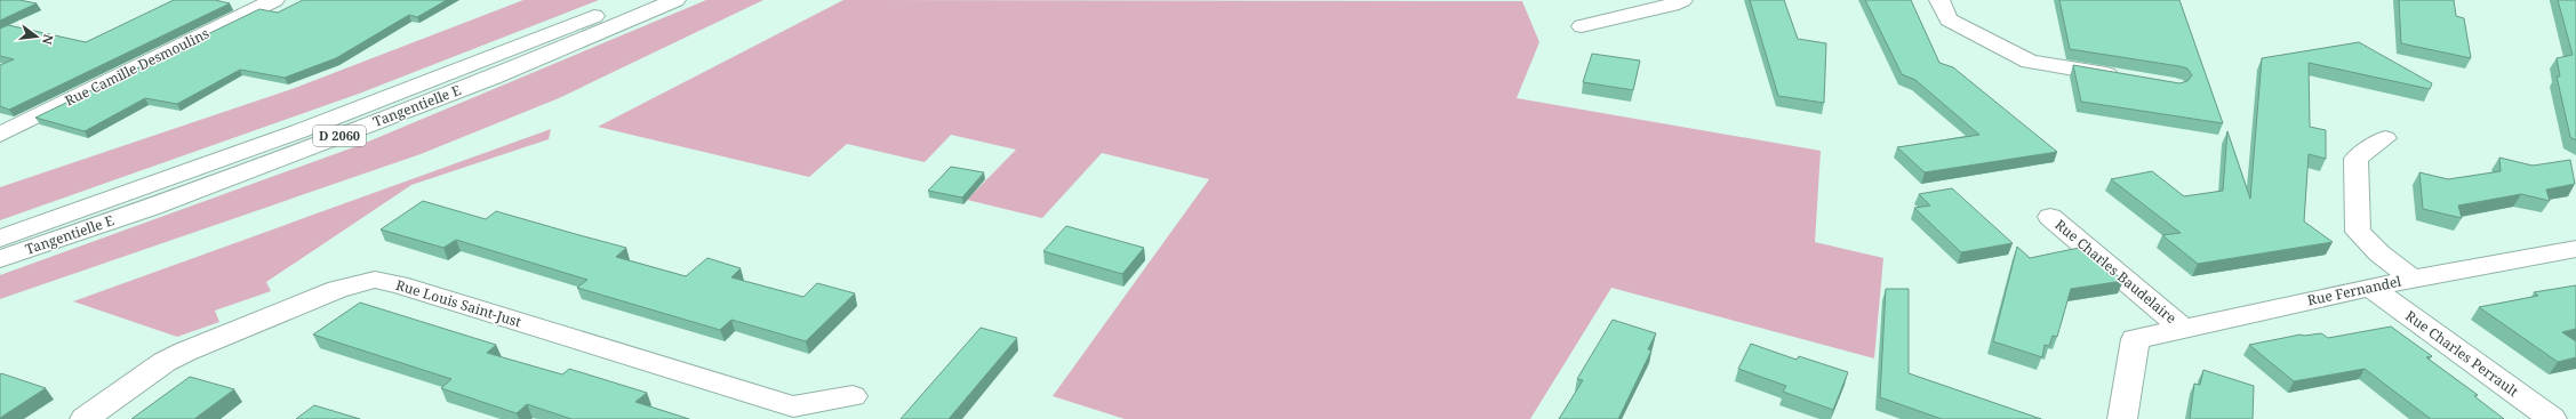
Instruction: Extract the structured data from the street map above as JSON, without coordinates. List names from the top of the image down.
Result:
{
  "streets": {
    "street": [
      "Rue Camille Desmoulins",
      "Tangentielle E",
      "D 2060",
      "Rue Charles Baudelaire",
      "Rue Fernandel",
      "Rue Louis Saint-Just",
      "Rue Charles Perrault"
    ]
  },
  "crossings": [
    ["Rue Charles Baudelaire", "Rue Fernandel"],
    ["Rue Fernandel", "Rue Charles Perrault"]
  ],
  "north": "right"
}
